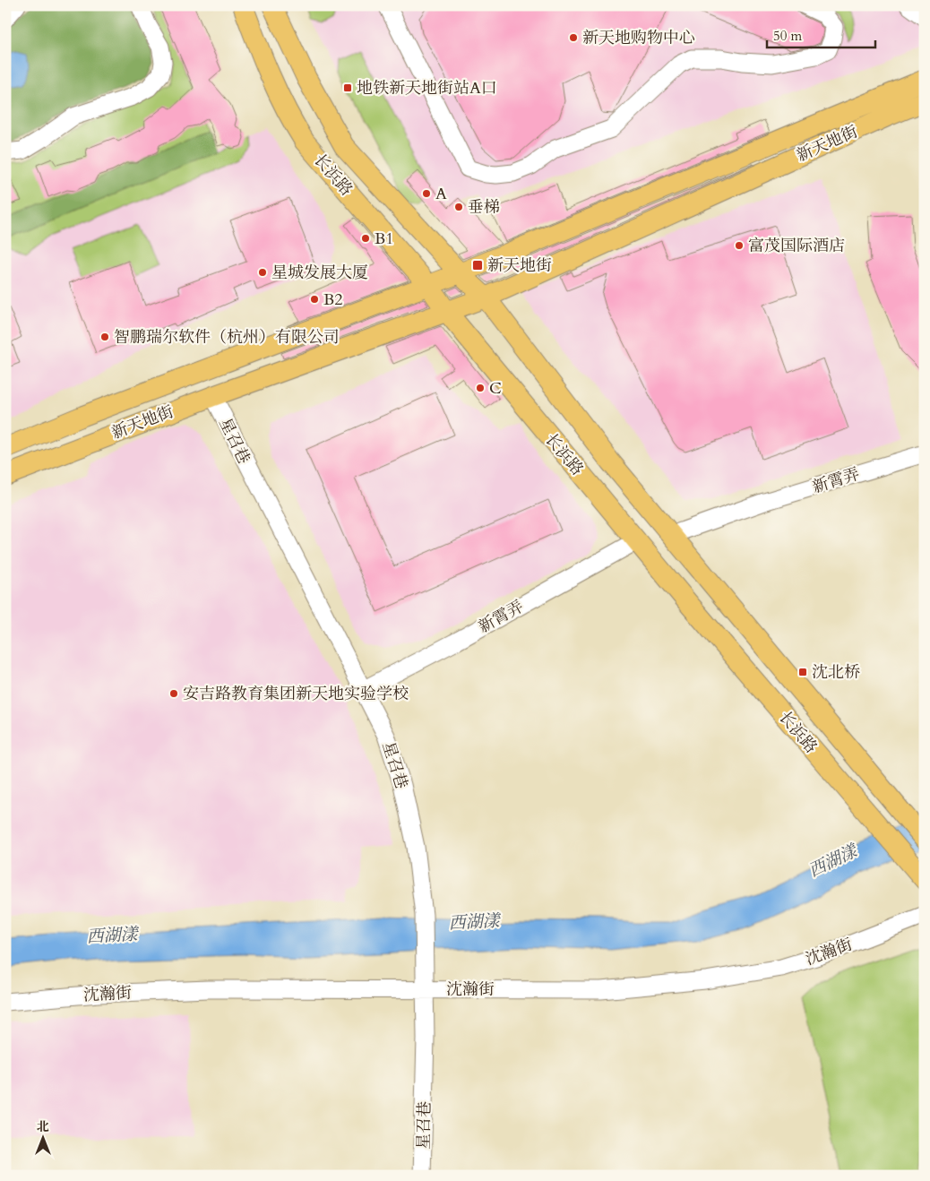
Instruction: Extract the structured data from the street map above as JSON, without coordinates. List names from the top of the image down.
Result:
{
  "streets": {
    "main road": ["新天地街", "长浜路"],
    "street": ["星召巷", "新霄弄", "沈瀚街"]
  },
  "crossings": [
    ["新天地街", "长浜路"],
    ["新天地街", "星召巷"],
    ["长浜路", "新霄弄"],
    ["星召巷", "新霄弄"],
    ["星召巷", "沈瀚街"]
  ],
  "water": ["西湖漾"],
  "places": {
    "other": [
      "新天地购物中心",
      "A",
      "垂梯",
      "B1",
      "富茂国际酒店",
      "星城发展大厦",
      "B2",
      "智鹏瑞尔软件（杭州）有限公司",
      "C",
      "安吉路教育集团新天地实验学校"
    ],
    "transit": ["地铁新天地街站A口", "新天地街", "沈北桥"]
  },
  "scale_bar": "50 m",
  "north": "top"
}
